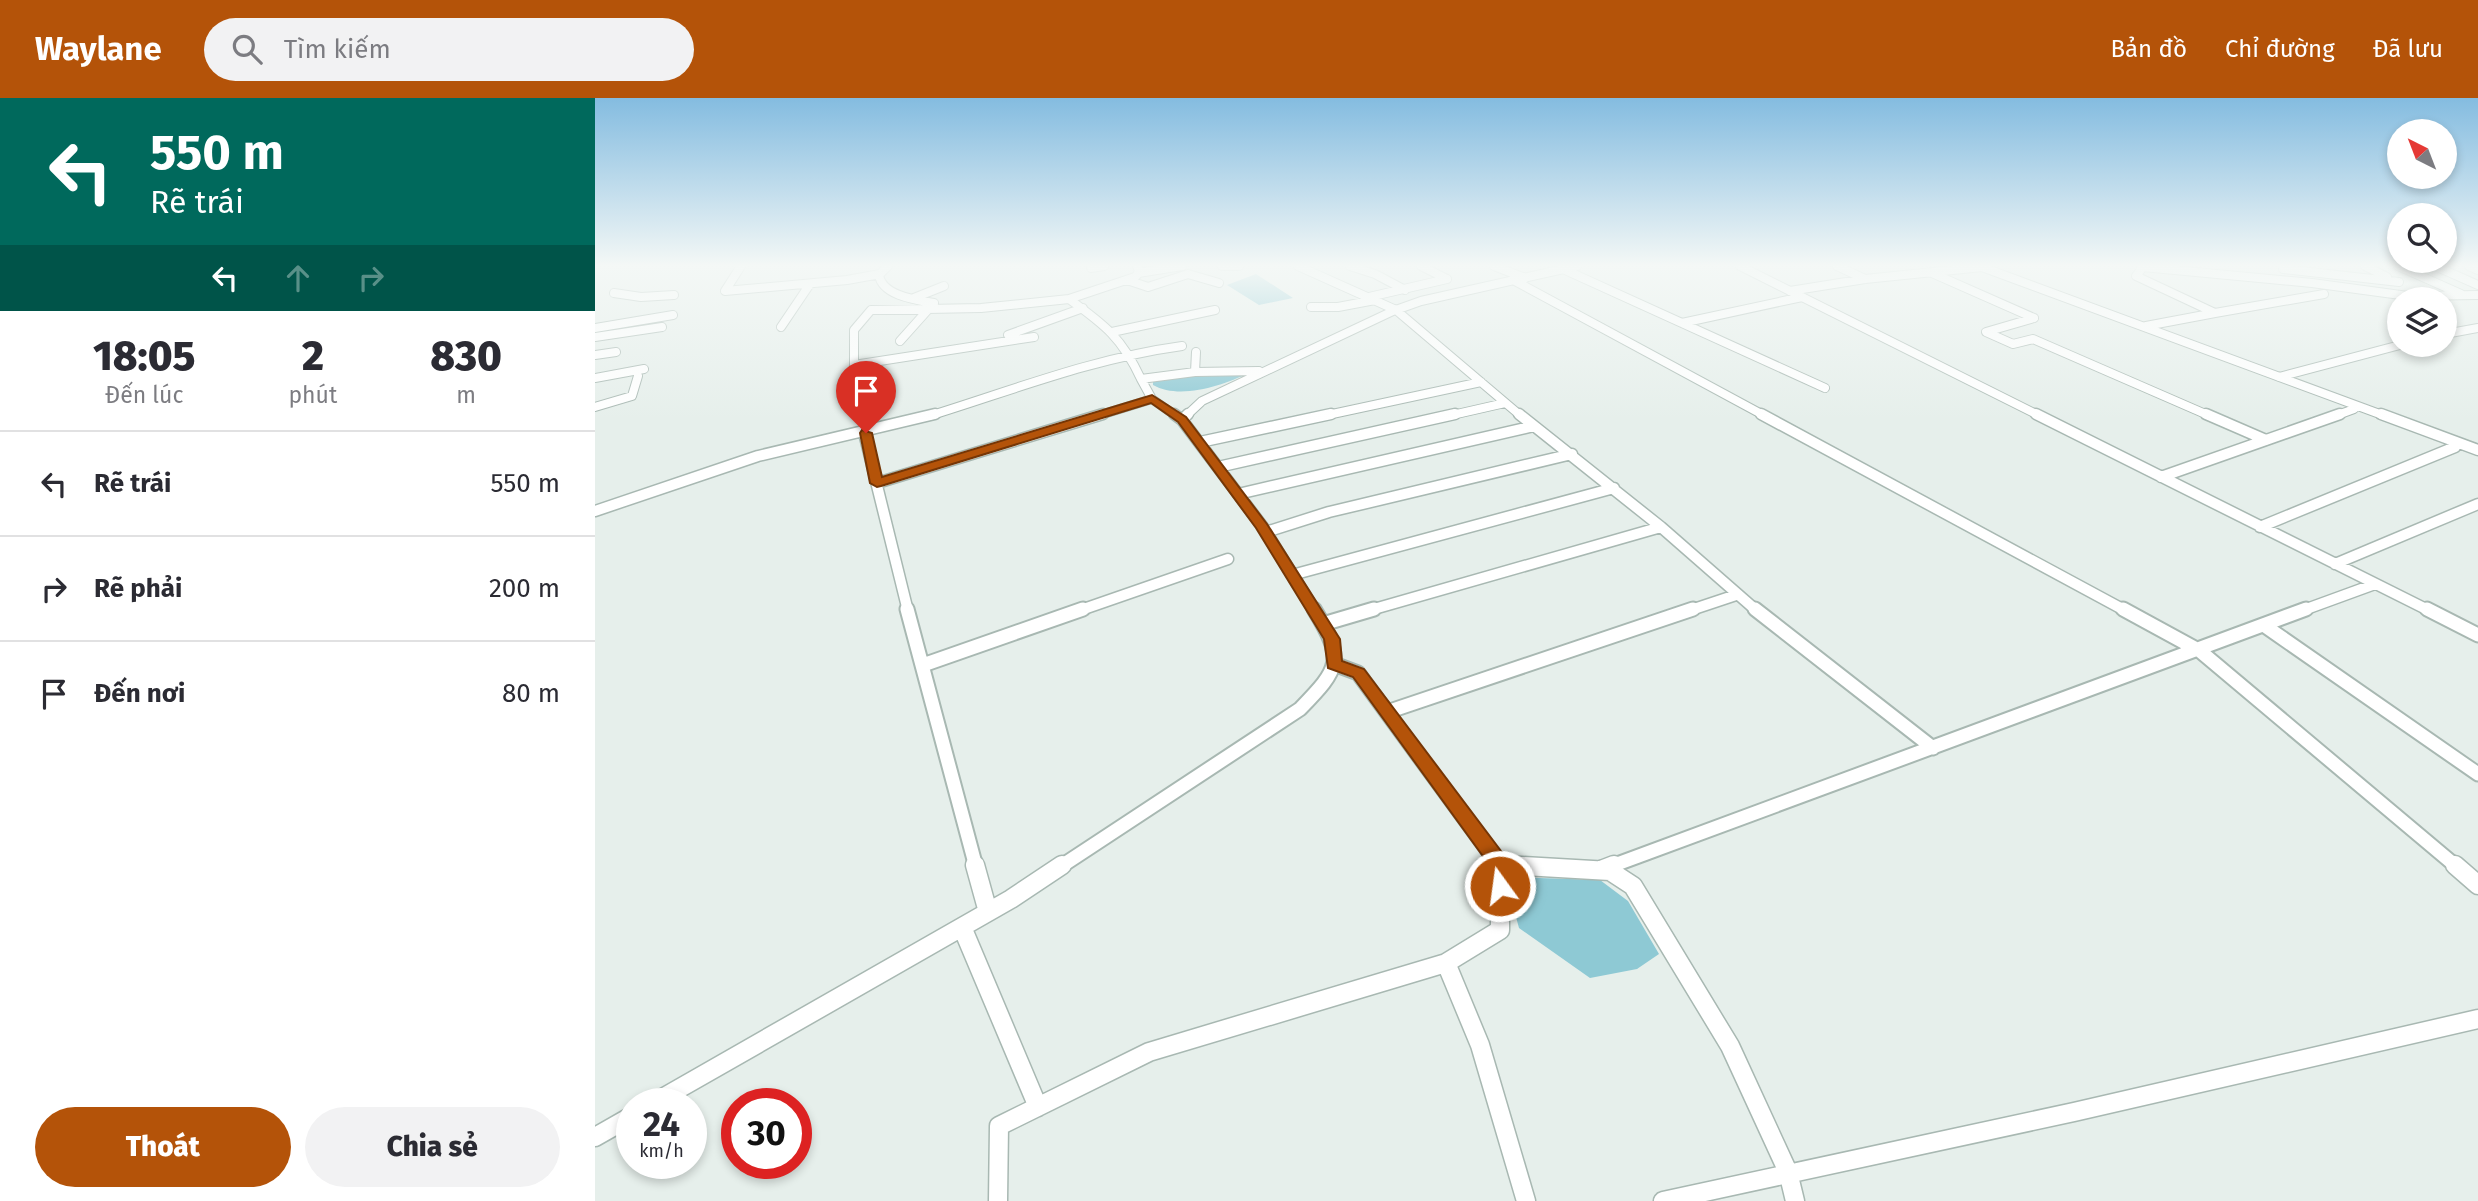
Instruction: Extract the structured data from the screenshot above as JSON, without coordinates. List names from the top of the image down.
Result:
{
  "north": "top left",
  "page": {
    "header": "Waylane",
    "search": "Tìm kiếm",
    "nav": ["Bản đồ", "Chỉ đường", "Đã lưu"],
    "turn": ["550 m", "Rẽ trái"],
    "eta": [
      "18:05",
      "Đến lúc",
      "2",
      "phút",
      "830",
      "m"
    ],
    "list": [
      {
        "name": "Rẽ trái",
        "value": "550 m"
      },
      {
        "name": "Rẽ phải",
        "value": "200 m"
      },
      {
        "name": "Đến nơi",
        "value": "80 m"
      }
    ],
    "speed": "24 km/h",
    "limit": "30",
    "buttons": ["Thoát", "Chia sẻ"]
  }
}
